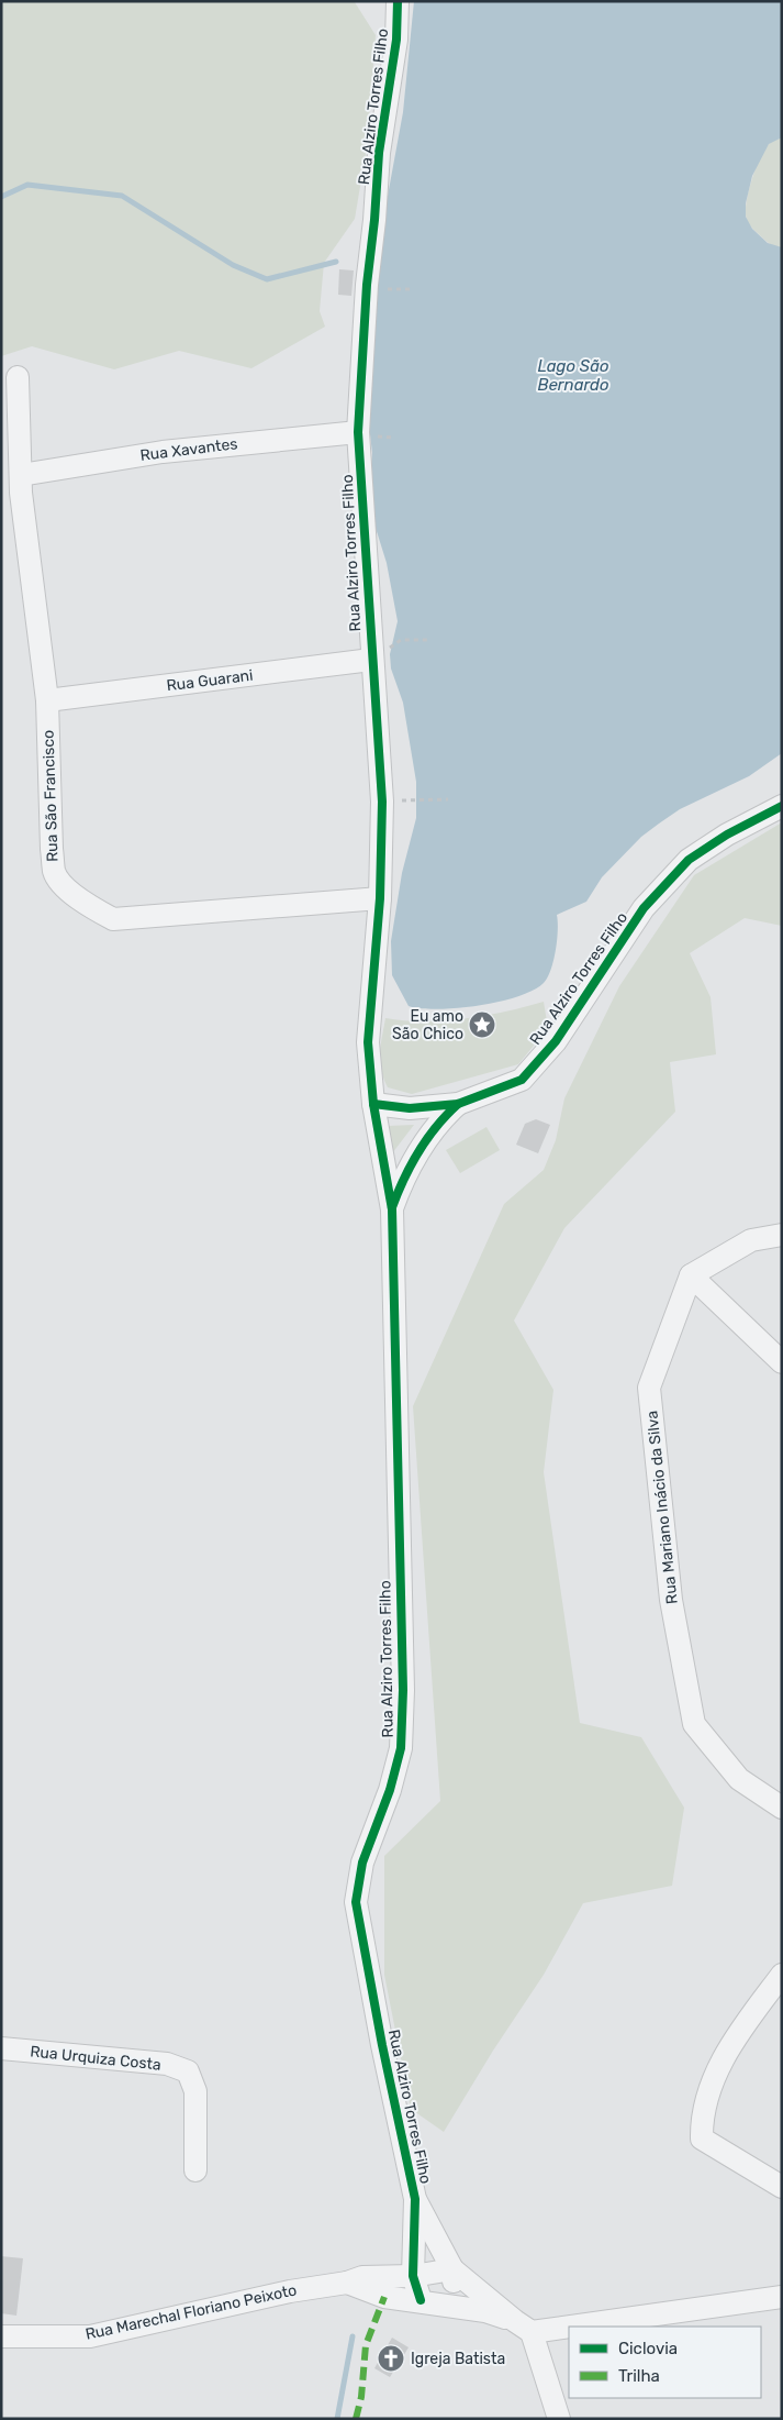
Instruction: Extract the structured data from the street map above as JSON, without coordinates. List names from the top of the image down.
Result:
{
  "streets": {
    "street": [
      "Rua Alziro Torres Filho",
      "Rua Xavantes",
      "Rua Guarani",
      "Rua São Francisco",
      "Rua Mariano Inácio da Silva",
      "Rua Urquiza Costa",
      "Rua Marechal Floriano Peixoto"
    ]
  },
  "crossings": [
    ["Rua Alziro Torres Filho", "Rua Xavantes"],
    ["Rua Alziro Torres Filho", "Rua Guarani"],
    ["Rua Alziro Torres Filho", "Rua São Francisco"],
    ["Rua Alziro Torres Filho", "Rua Marechal Floriano Peixoto"],
    ["Rua Xavantes", "Rua São Francisco"],
    ["Rua Guarani", "Rua São Francisco"]
  ],
  "water": ["Lago São Bernardo"],
  "places": {
    "place": ["Eu amo São Chico"],
    "church": ["Igreja Batista"]
  },
  "legend": ["Ciclovia", "Trilha"]
}
